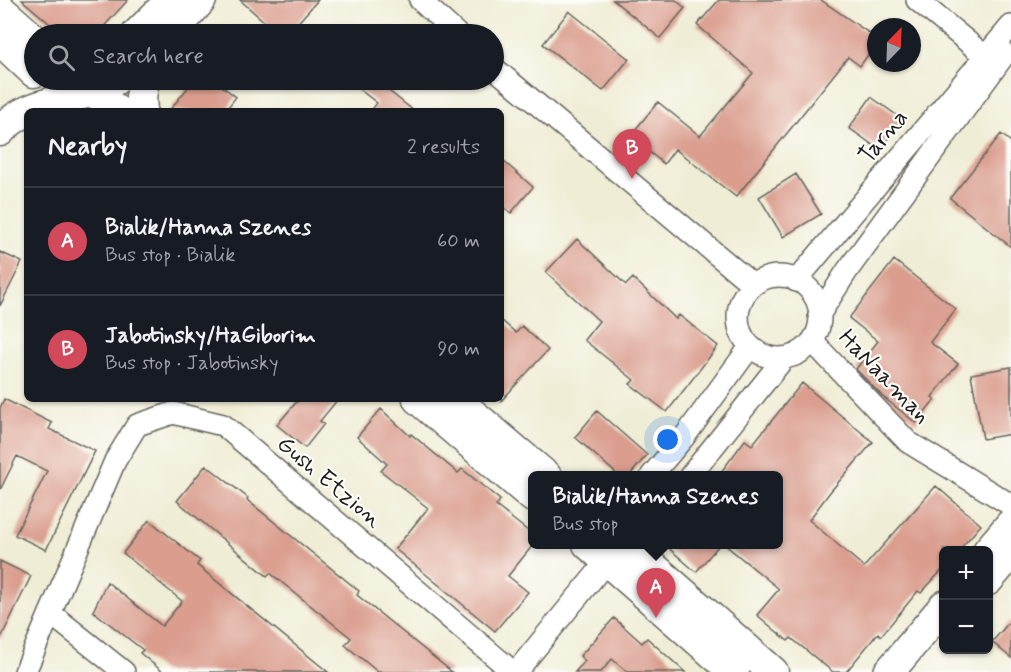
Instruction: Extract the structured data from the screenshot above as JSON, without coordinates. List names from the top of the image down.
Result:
{
  "streets": {
    "street": ["Tarna", "HaNaaman", "Gush Etzion"]
  },
  "crossings": [
    ["Tarna", "HaNaaman"]
  ],
  "north": "top right",
  "page": {
    "search": "Search here",
    "heading": ["Nearby", "2 results"],
    "pins": ["B", "A"],
    "list": [
      {
        "mark": "A",
        "name": "Bialik/Hanna Szenes",
        "note": "Bus stop · Bialik",
        "value": "60 m"
      },
      {
        "mark": "B",
        "name": "Jabotinsky/HaGiborim",
        "note": "Bus stop · Jabotinsky",
        "value": "90 m"
      }
    ],
    "popup": ["Bialik/Hanna Szenes", "Bus stop"],
    "map_buttons": ["+", "−"]
  }
}
